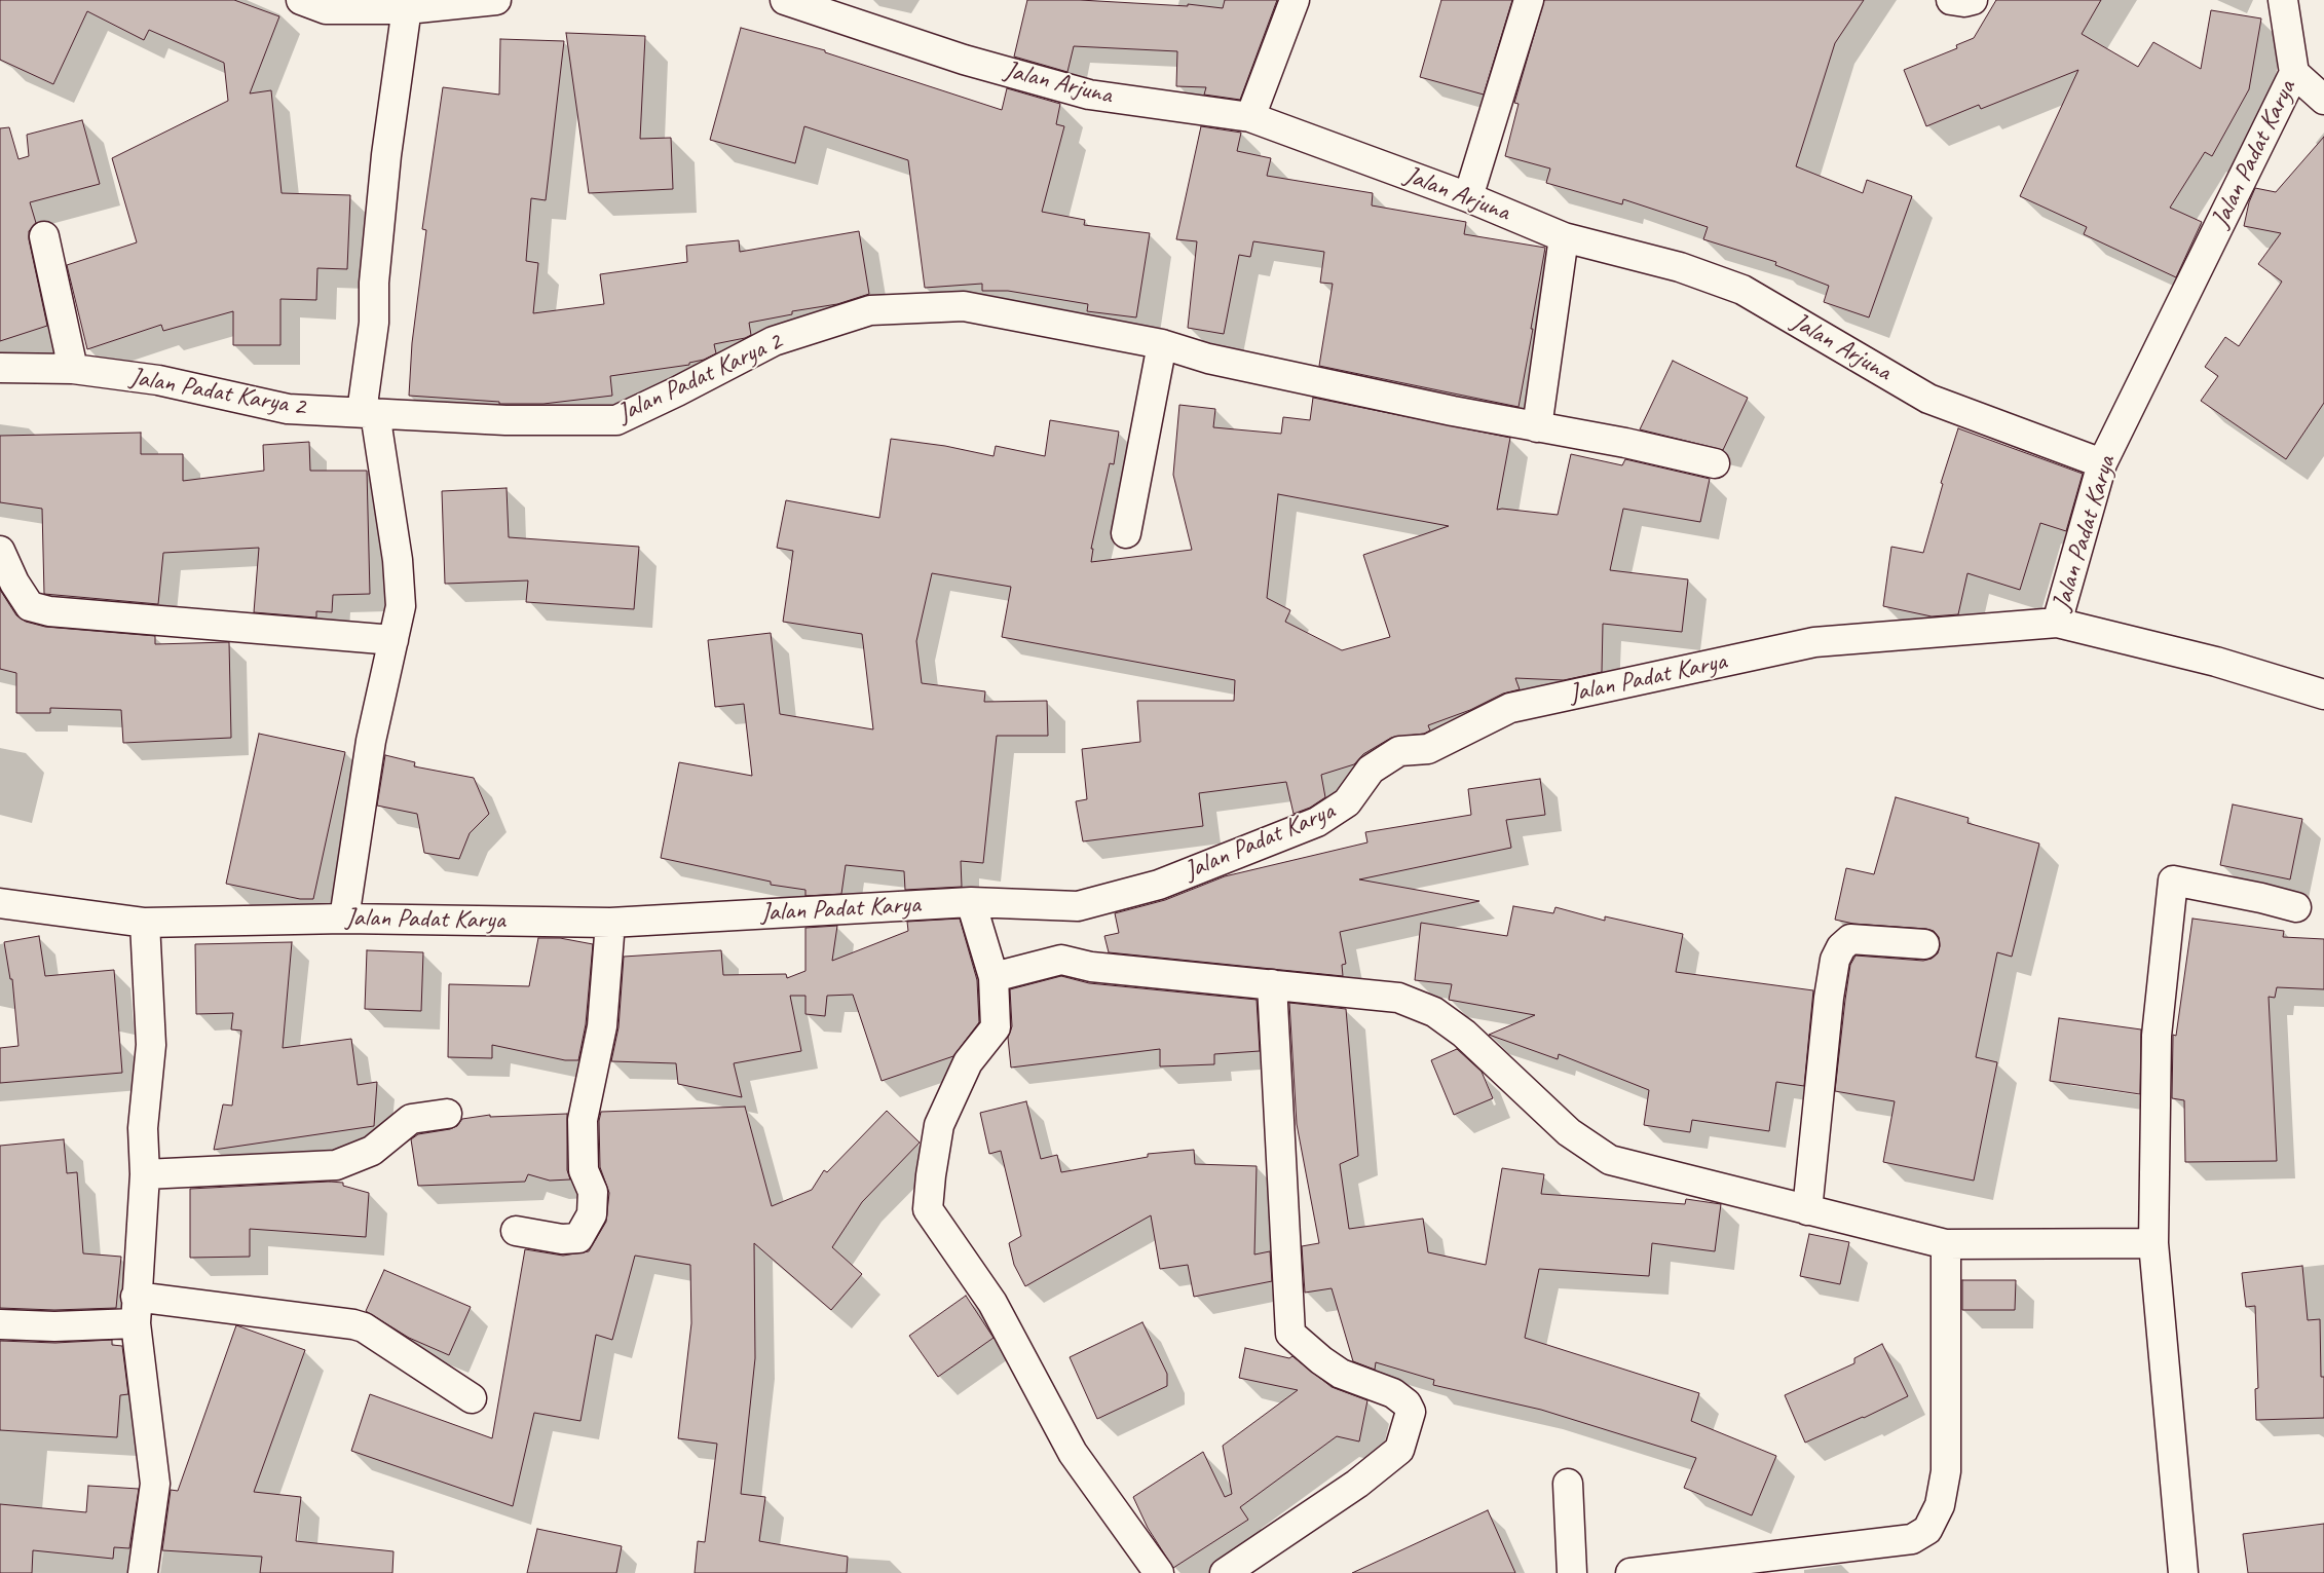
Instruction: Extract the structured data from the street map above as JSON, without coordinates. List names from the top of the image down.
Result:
{
  "streets": {
    "street": ["Jalan Arjuna", "Jalan Padat Karya", "Jalan Padat Karya 2"]
  },
  "crossings": [
    ["Jalan Arjuna", "Jalan Padat Karya"]
  ]
}
